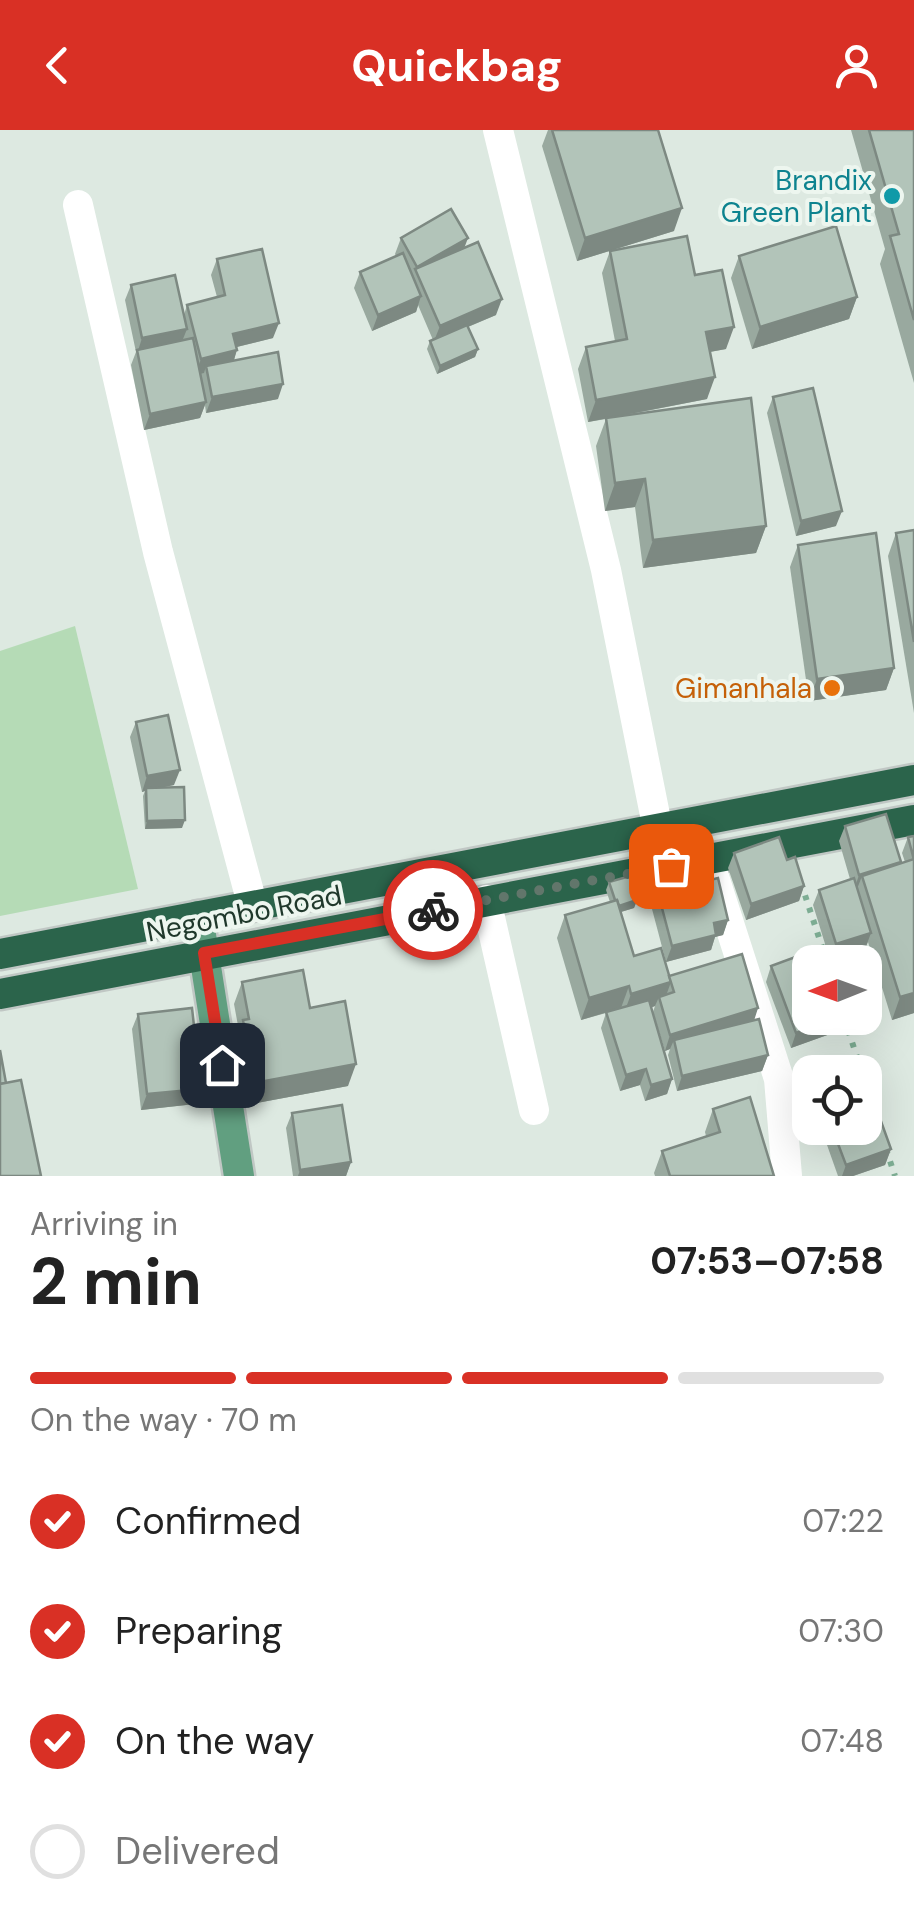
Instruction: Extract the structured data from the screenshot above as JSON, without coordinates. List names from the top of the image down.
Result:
{
  "streets": {
    "highway": ["Negombo Road"]
  },
  "places": ["Brandix Green Plant", "Gimanhala"],
  "north": "left",
  "page": {
    "header": "Quickbag",
    "heading": ["2 min", "Arriving in", "07:53–07:58"],
    "bar": "On the way · 70 m",
    "list": [
      ["Confirmed", "07:22"],
      ["Preparing", "07:30"],
      ["On the way", "07:48"],
      "Delivered"
    ]
  }
}
